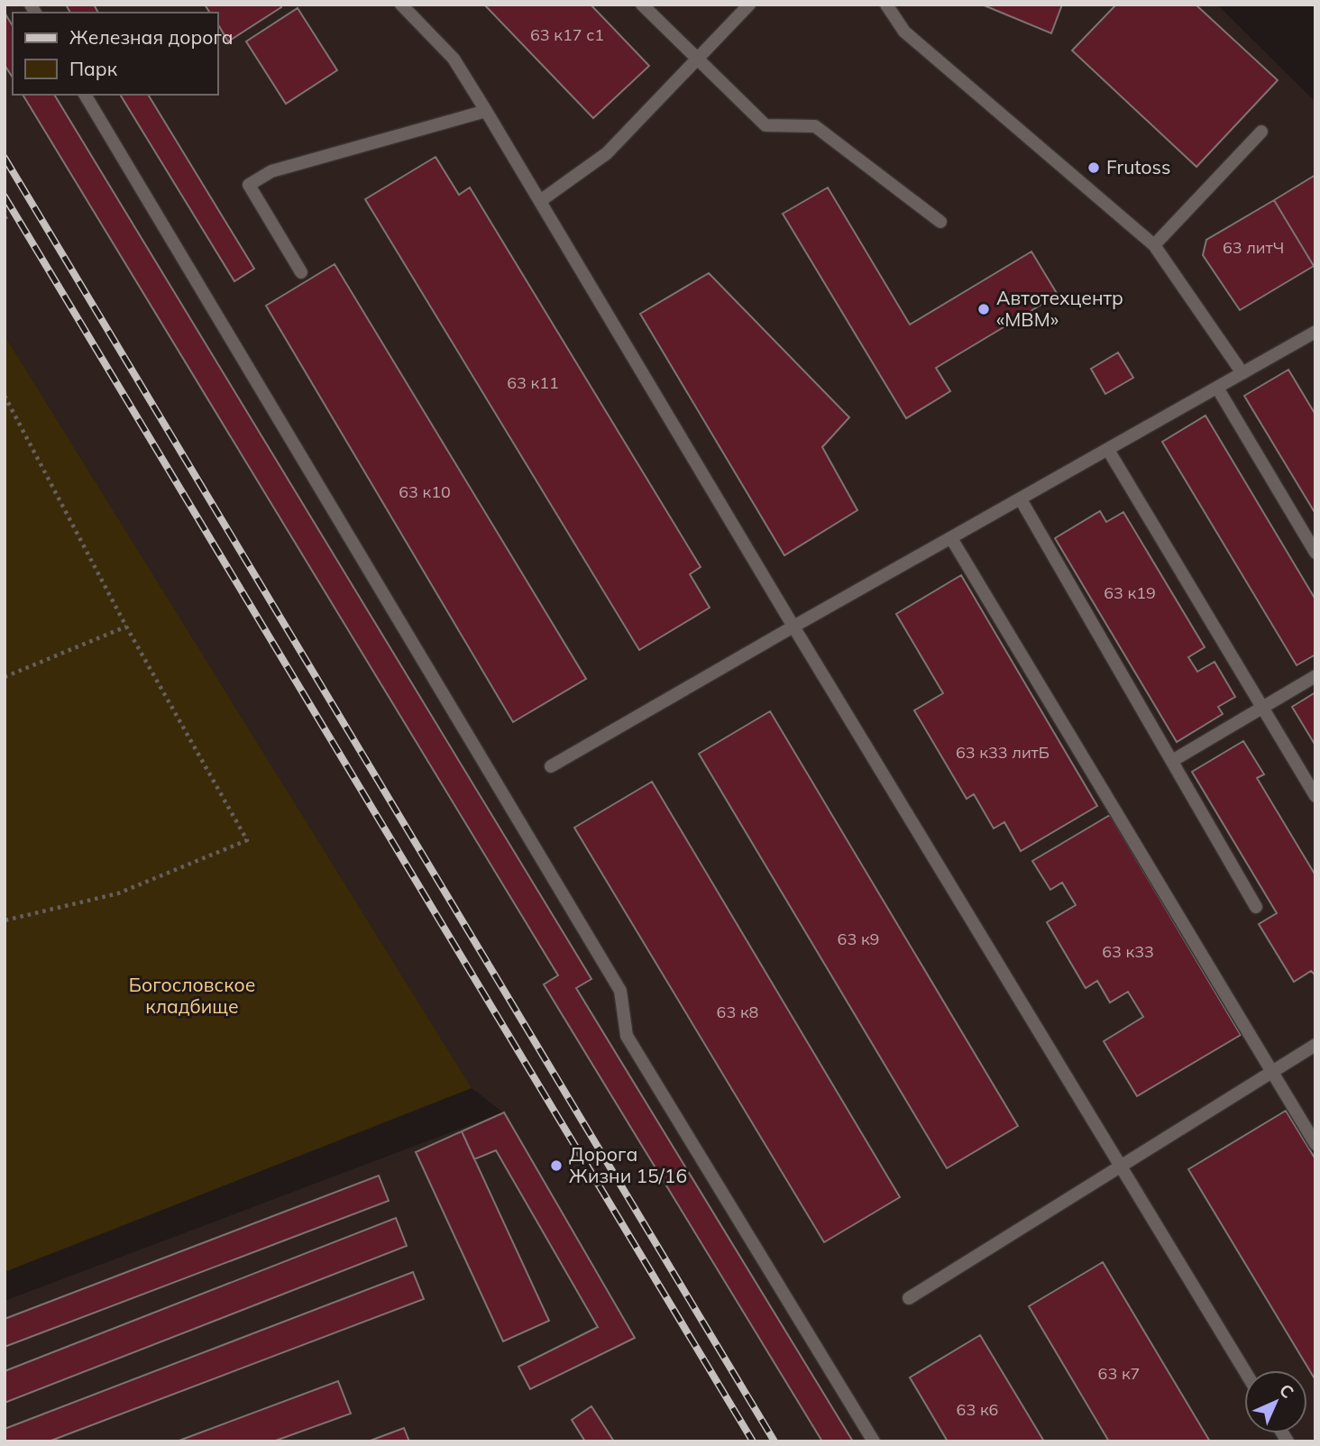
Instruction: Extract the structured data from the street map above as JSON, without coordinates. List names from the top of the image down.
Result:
{
  "parks": ["Богословское кладбище"],
  "places": ["Frutoss", "Автотехцентр «МВМ»", "Дорога Жизни 15/16"],
  "house_numbers": [
    "63 к17 с1",
    "63 литЧ",
    "63 к11",
    "63 к10",
    "63 к19",
    "63 к33 литБ",
    "63 к9",
    "63 к33",
    "63 к8",
    "63 к7",
    "63 к6"
  ],
  "legend": ["Железная дорога", "Парк"],
  "north": "top right"
}
